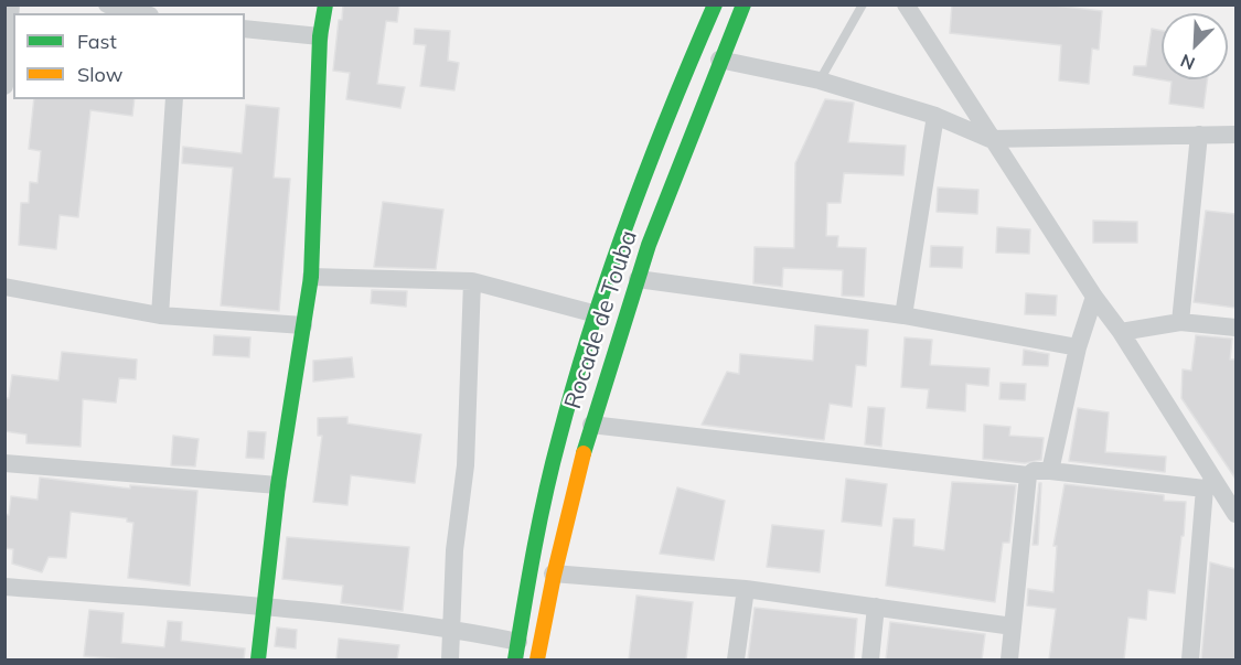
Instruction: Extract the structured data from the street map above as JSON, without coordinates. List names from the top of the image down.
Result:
{
  "streets": {
    "main road": ["Rocade de Touba"]
  },
  "legend": ["Fast", "Slow"],
  "north": "bottom left"
}
